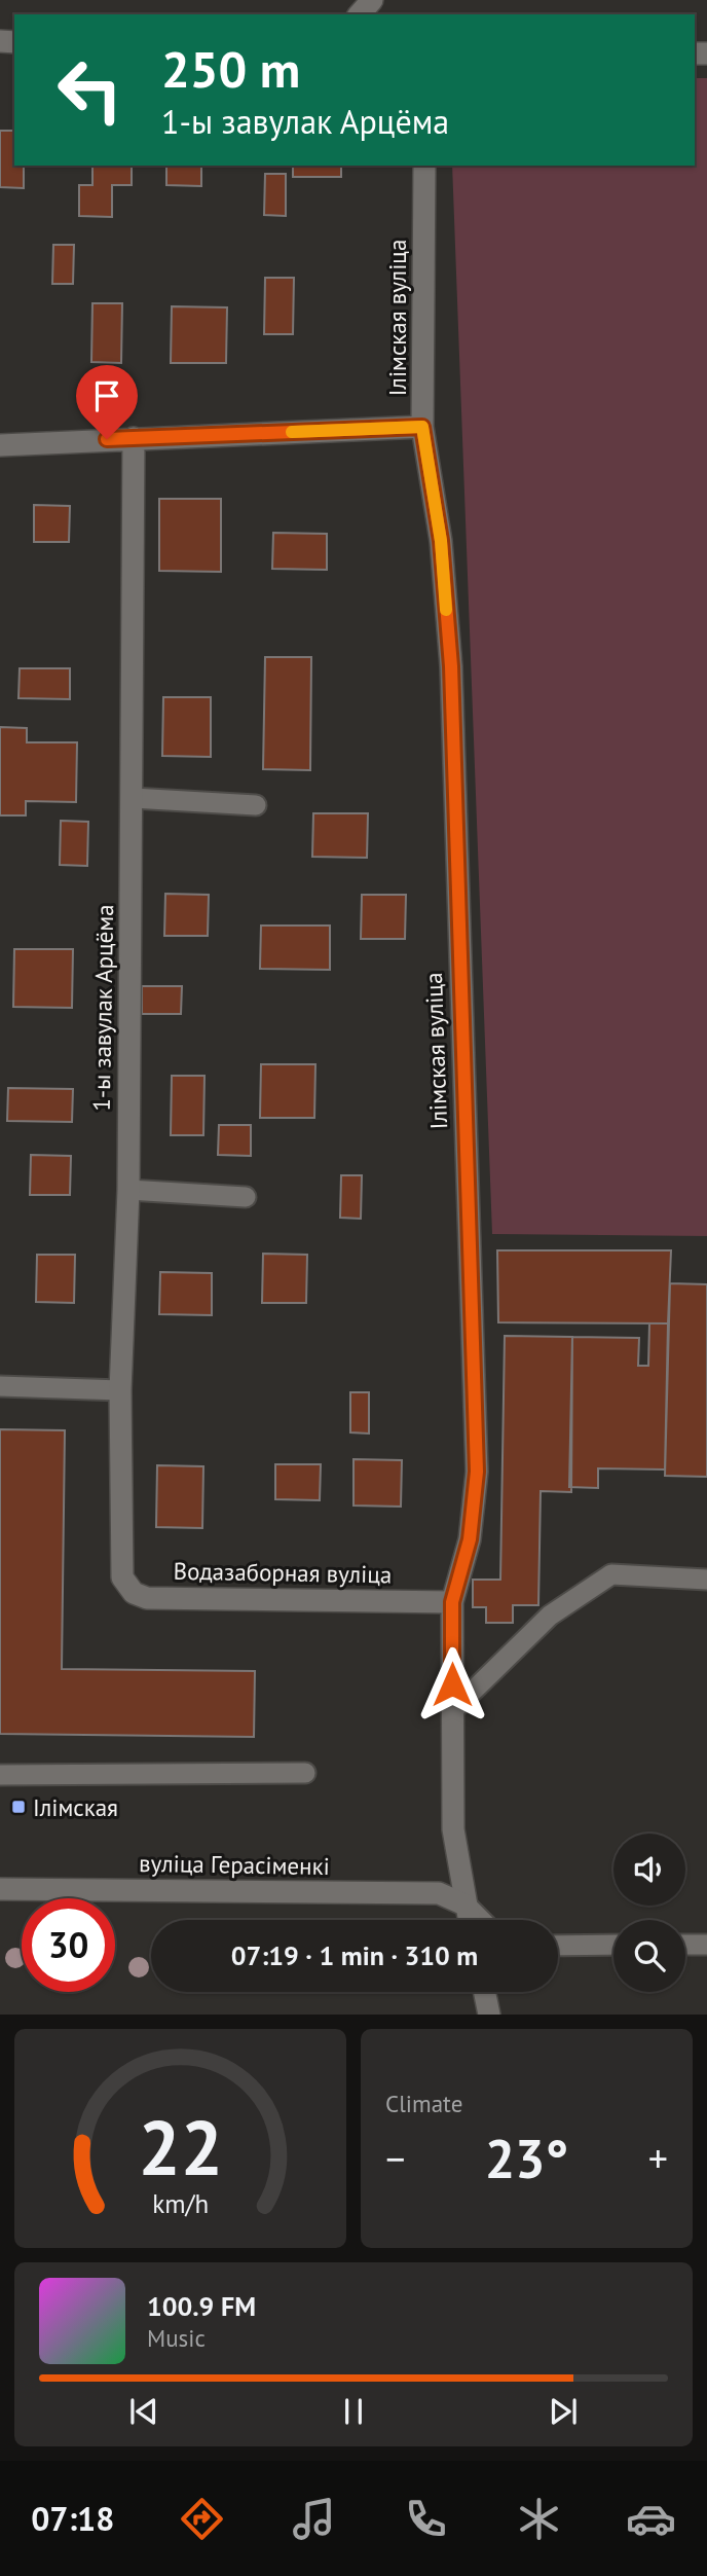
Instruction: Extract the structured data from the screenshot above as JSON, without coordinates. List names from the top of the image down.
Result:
{
  "streets": {
    "street": [
      "Ілімская вуліца",
      "1-ы завулак Арцёма",
      "Водазаборная вуліца",
      "вуліца Герасіменкі"
    ]
  },
  "crossings": [
    ["Ілімская вуліца", "Водазаборная вуліца"],
    ["Ілімская вуліца", "вуліца Герасіменкі"],
    ["1-ы завулак Арцёма", "Водазаборная вуліца"]
  ],
  "places": {
    "transit": ["Ілімская"]
  },
  "page": {
    "turn": ["250 m", "1-ы завулак Арцёма"],
    "limit": "30",
    "trip": "07:19 · 1 min · 310 m",
    "tile": "Climate",
    "heat": ["−", "23°", "+"],
    "song": ["100.9 FM", "Music"],
    "tabs": "07:18",
    "gauge": ["22", "km/h"]
  }
}
